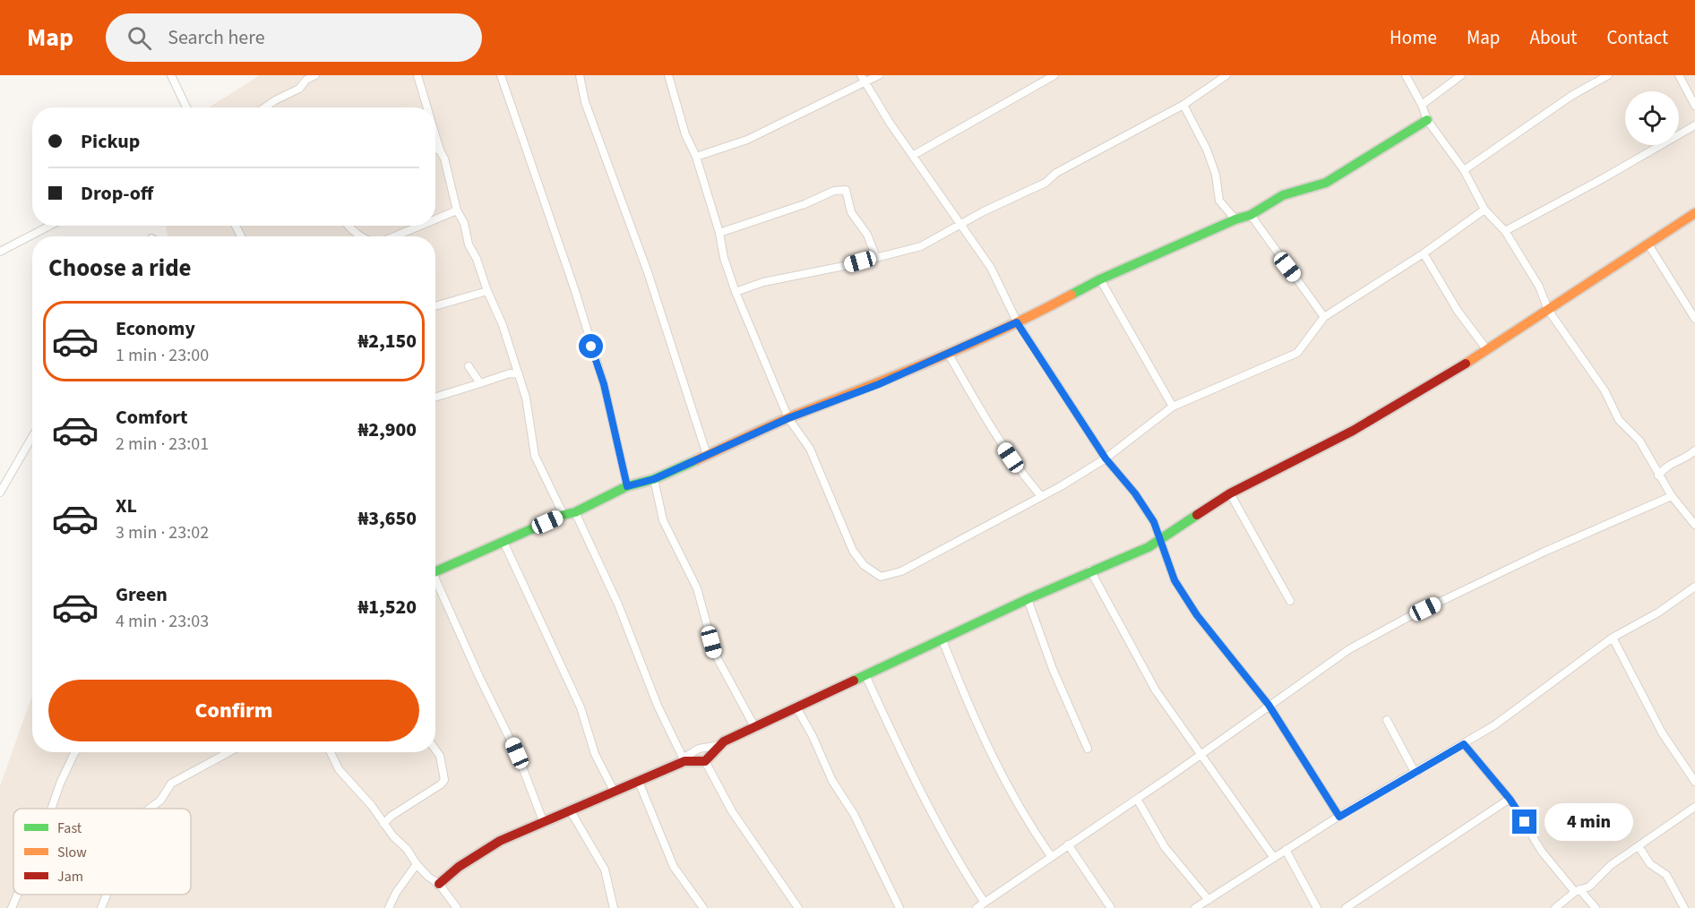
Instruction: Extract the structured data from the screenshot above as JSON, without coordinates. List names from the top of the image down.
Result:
{
  "legend": ["Fast", "Slow", "Jam"],
  "page": {
    "header": "Map",
    "search": "Search here",
    "nav": [
      "Home",
      "Map",
      "About",
      "Contact"
    ],
    "banner": ["Pickup", "Drop-off"],
    "heading": "Choose a ride",
    "list": [
      {
        "name": "Economy",
        "note": "1 min · 23:00",
        "value": "₦2,150"
      },
      {
        "name": "Comfort",
        "note": "2 min · 23:01",
        "value": "₦2,900"
      },
      {
        "name": "XL",
        "note": "3 min · 23:02",
        "value": "₦3,650"
      },
      {
        "name": "Green",
        "note": "4 min · 23:03",
        "value": "₦1,520"
      }
    ],
    "buttons": "Confirm",
    "bubble": "4 min"
  }
}
